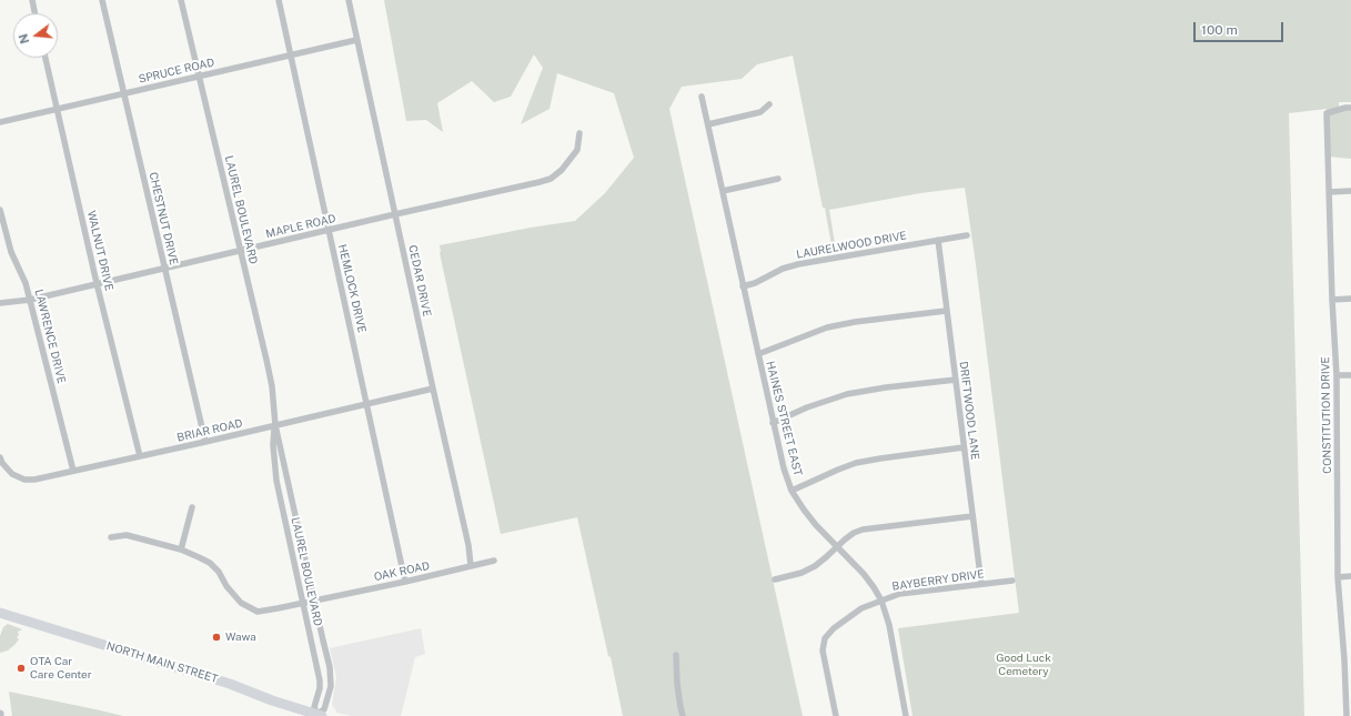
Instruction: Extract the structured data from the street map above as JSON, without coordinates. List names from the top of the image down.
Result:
{
  "streets": {
    "highway": ["NORTH MAIN STREET"],
    "street": [
      "SPRUCE ROAD",
      "LAUREL BOULEVARD",
      "CHESTNUT DRIVE",
      "MAPLE ROAD",
      "LAURELWOOD DRIVE",
      "WALNUT DRIVE",
      "CEDAR DRIVE",
      "HEMLOCK DRIVE",
      "LAWRENCE DRIVE",
      "DRIFTWOOD LANE",
      "CONSTITUTION DRIVE",
      "HAINES STREET EAST",
      "BRIAR ROAD",
      "OAK ROAD",
      "BAYBERRY DRIVE"
    ]
  },
  "crossings": [
    ["SPRUCE ROAD", "LAUREL BOULEVARD"],
    ["SPRUCE ROAD", "CHESTNUT DRIVE"],
    ["SPRUCE ROAD", "WALNUT DRIVE"],
    ["SPRUCE ROAD", "CEDAR DRIVE"],
    ["SPRUCE ROAD", "HEMLOCK DRIVE"],
    ["LAUREL BOULEVARD", "MAPLE ROAD"],
    ["LAUREL BOULEVARD", "BRIAR ROAD"],
    ["LAUREL BOULEVARD", "OAK ROAD"],
    ["LAUREL BOULEVARD", "NORTH MAIN STREET"],
    ["CHESTNUT DRIVE", "MAPLE ROAD"],
    ["CHESTNUT DRIVE", "BRIAR ROAD"],
    ["MAPLE ROAD", "WALNUT DRIVE"],
    ["MAPLE ROAD", "CEDAR DRIVE"],
    ["MAPLE ROAD", "HEMLOCK DRIVE"],
    ["MAPLE ROAD", "LAWRENCE DRIVE"],
    ["LAURELWOOD DRIVE", "DRIFTWOOD LANE"],
    ["LAURELWOOD DRIVE", "HAINES STREET EAST"],
    ["WALNUT DRIVE", "BRIAR ROAD"],
    ["CEDAR DRIVE", "BRIAR ROAD"],
    ["CEDAR DRIVE", "OAK ROAD"],
    ["HEMLOCK DRIVE", "BRIAR ROAD"],
    ["HEMLOCK DRIVE", "OAK ROAD"],
    ["LAWRENCE DRIVE", "BRIAR ROAD"],
    ["DRIFTWOOD LANE", "BAYBERRY DRIVE"],
    ["HAINES STREET EAST", "BAYBERRY DRIVE"]
  ],
  "parks": ["Good Luck Cemetery"],
  "places": ["Wawa", "OTA Car Care Center"],
  "scale_bar": "100 m",
  "north": "left"
}
